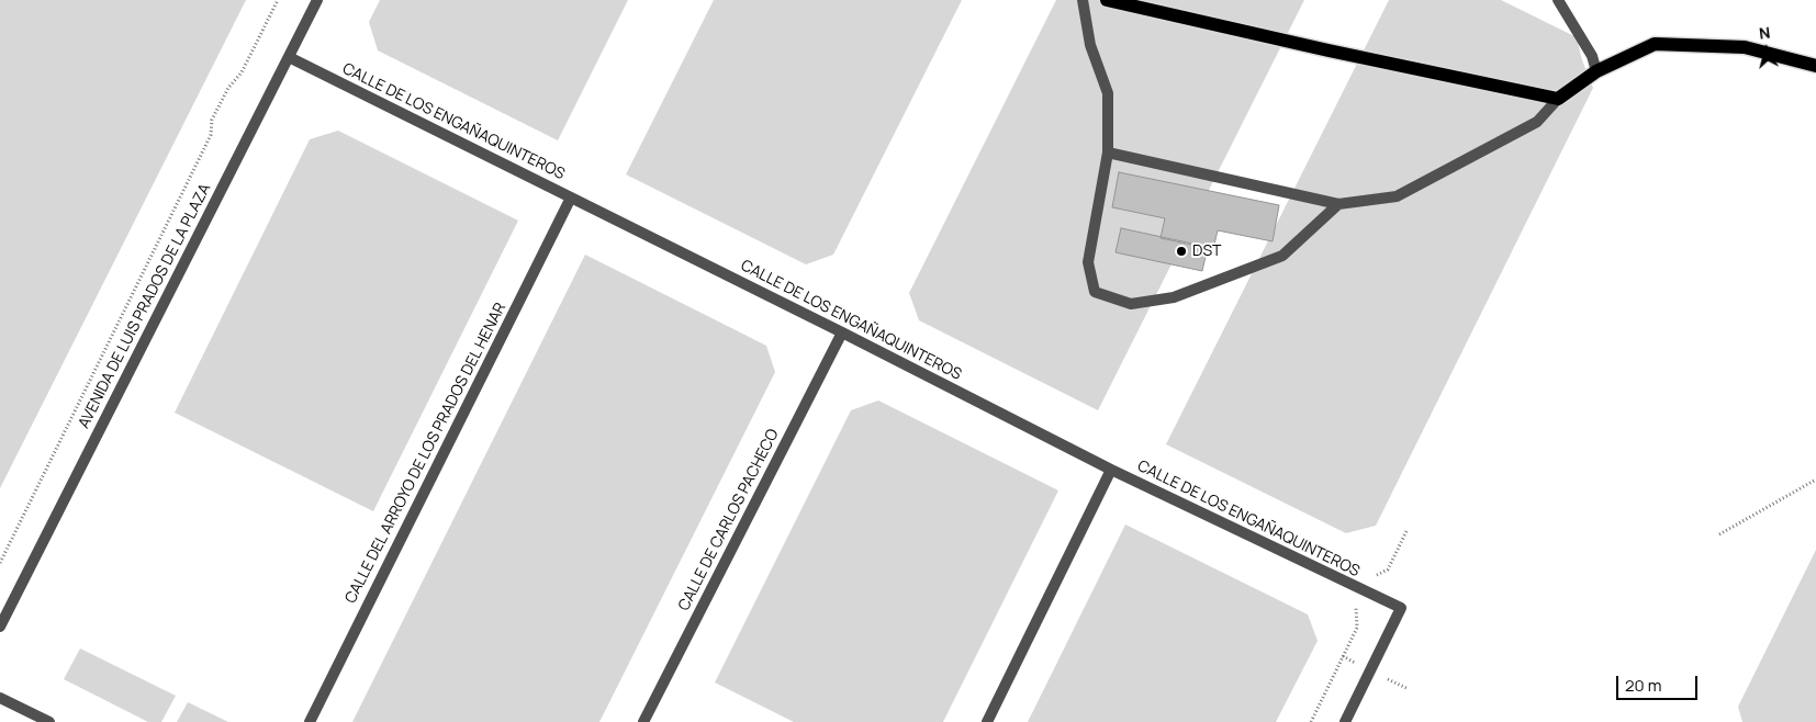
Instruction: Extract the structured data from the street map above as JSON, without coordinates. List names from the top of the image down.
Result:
{
  "streets": {
    "street": [
      "CALLE DE LOS ENGAÑAQUINTEROS",
      "AVENIDA DE LUIS PRADOS DE LA PLAZA",
      "CALLE DEL ARROYO DE LOS PRADOS DEL HENAR",
      "CALLE DE CARLOS PACHECO"
    ]
  },
  "crossings": [
    ["CALLE DE LOS ENGAÑAQUINTEROS", "AVENIDA DE LUIS PRADOS DE LA PLAZA"],
    ["CALLE DE LOS ENGAÑAQUINTEROS", "CALLE DEL ARROYO DE LOS PRADOS DEL HENAR"],
    ["CALLE DE LOS ENGAÑAQUINTEROS", "CALLE DE CARLOS PACHECO"]
  ],
  "places": ["DST"],
  "scale_bar": "20 m",
  "north": "top"
}
